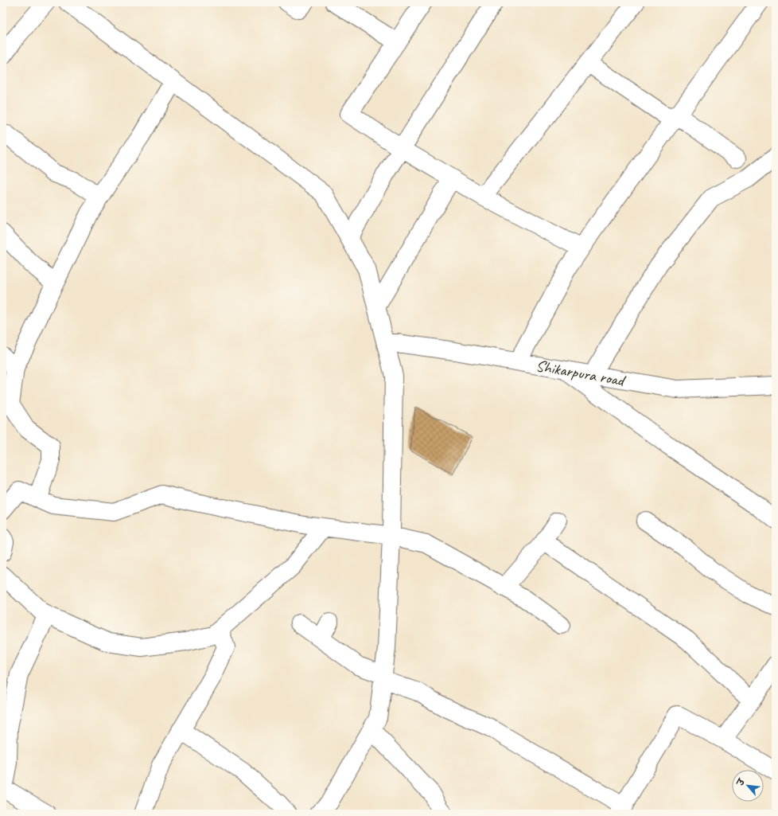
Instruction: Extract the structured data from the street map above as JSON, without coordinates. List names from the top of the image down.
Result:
{
  "streets": {
    "street": ["Shikarpura road"]
  },
  "north": "top left"
}
